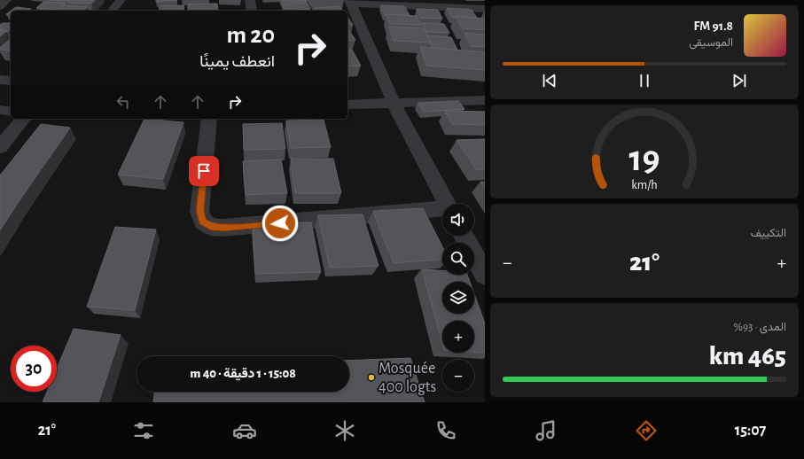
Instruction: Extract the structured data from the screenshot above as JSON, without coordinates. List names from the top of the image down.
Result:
{
  "places": ["Mosquée 400 logts"],
  "page": {
    "turn": ["20 m", "انعطف يمينًا"],
    "song": ["91.8 FM", "الموسيقى"],
    "tile": [
      "التكييف",
      ["المدى · 93%", "465 km"]
    ],
    "map_buttons": ["+", "−"],
    "heat": ["−", "21°", "+"],
    "limit": "30",
    "trip": "15:08 · 1 دقيقة · 40 m",
    "tabs": ["15:07", "21°"],
    "gauge": ["19", "km/h"]
  }
}
